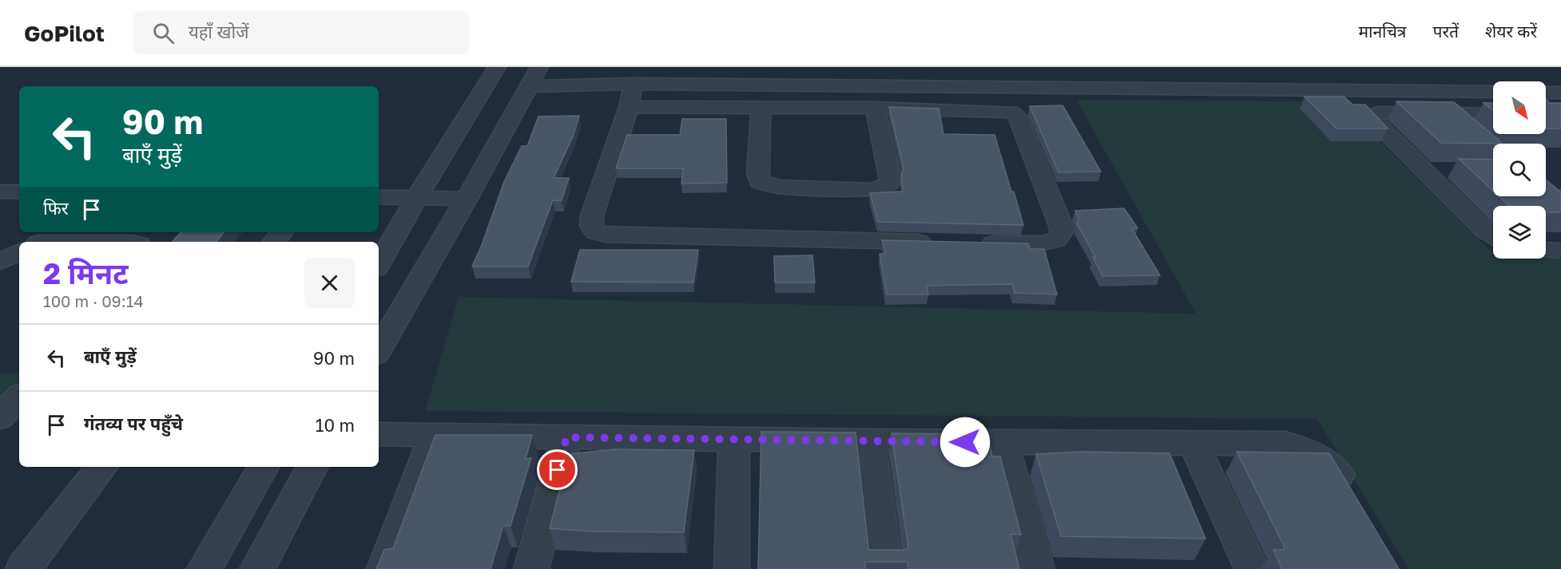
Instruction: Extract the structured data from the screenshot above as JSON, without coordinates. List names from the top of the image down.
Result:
{
  "north": "bottom right",
  "page": {
    "header": "GoPilot",
    "search": "यहाँ खोजें",
    "nav": ["मानचित्र", "परतें", "शेयर करें"],
    "turn": ["90 m", "बाएँ मुड़ें"],
    "then": "फिर",
    "heading": ["2 मिनट", "100 m · 09:14"],
    "list": [
      {
        "name": "बाएँ मुड़ें",
        "value": "90 m"
      },
      {
        "name": "गंतव्य पर पहुँचे",
        "value": "10 m"
      }
    ]
  }
}
